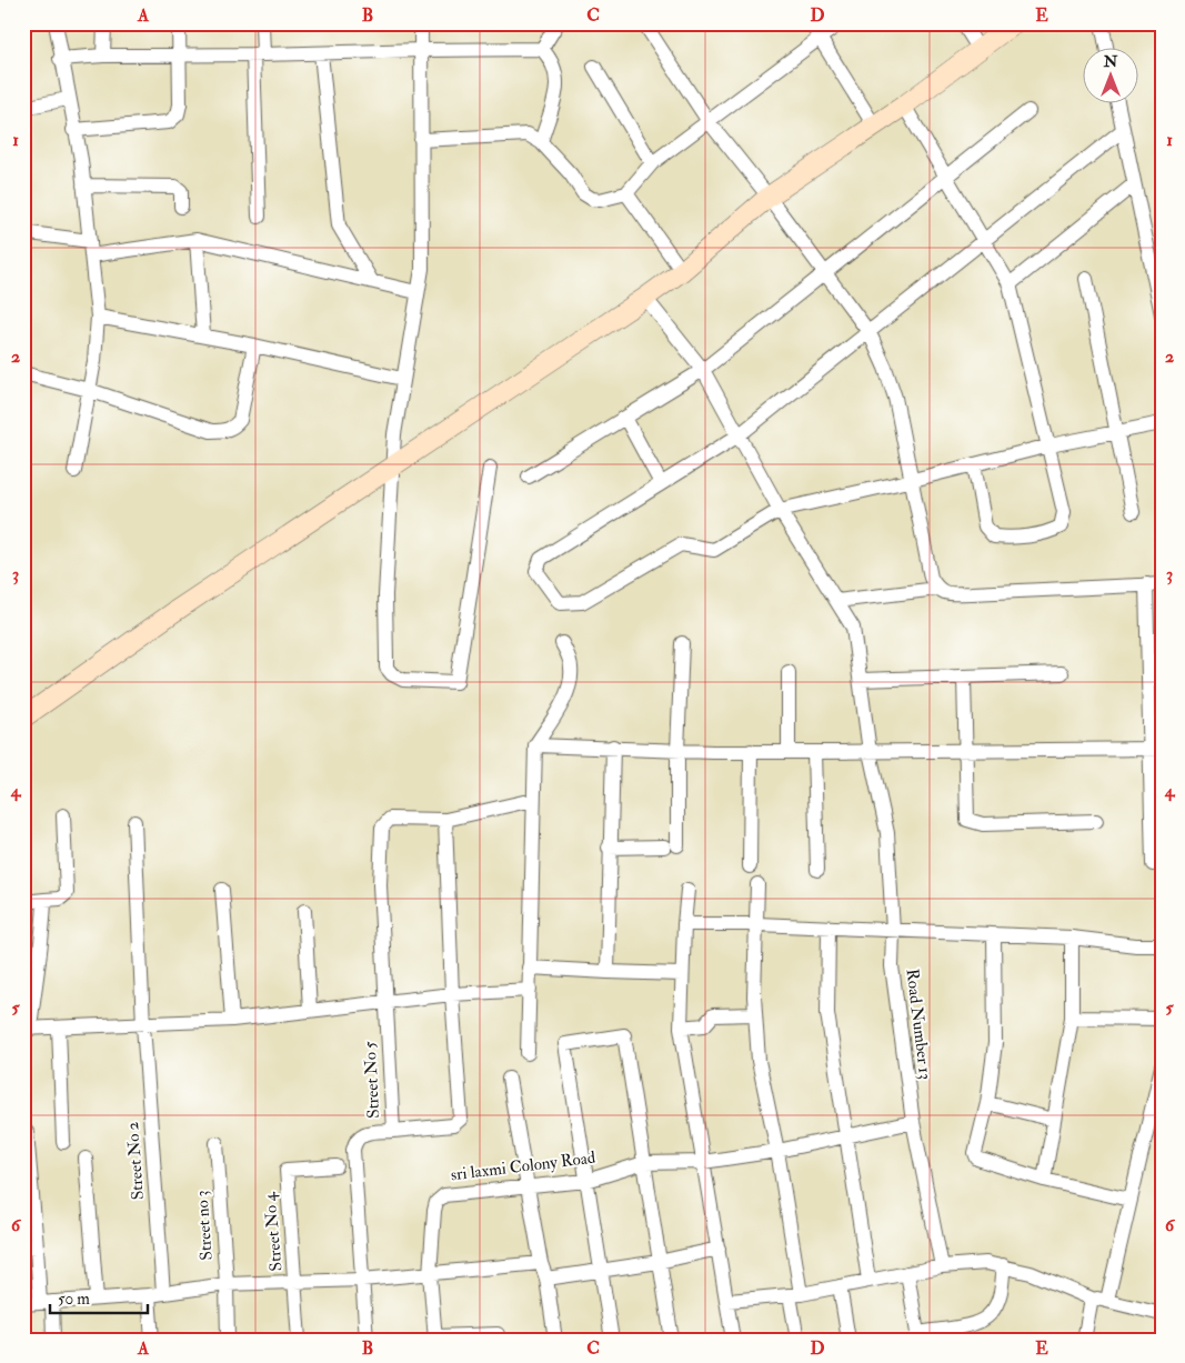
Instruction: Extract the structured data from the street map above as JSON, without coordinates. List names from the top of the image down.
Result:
{
  "streets": {
    "street": [
      "Road Number 13",
      "Street No 5",
      "Street No 2",
      "sri laxmi Colony Road",
      "Street no 3",
      "Street No 4"
    ]
  },
  "crossings": [
    ["Road Number 13", "sri laxmi Colony Road"]
  ],
  "scale_bar": "50 m",
  "north": "top",
  "grid": {
    "columns": [
      "A",
      "B",
      "C",
      "D",
      "E"
    ],
    "rows": [
      "1",
      "2",
      "3",
      "4",
      "5",
      "6"
    ]
  }
}
